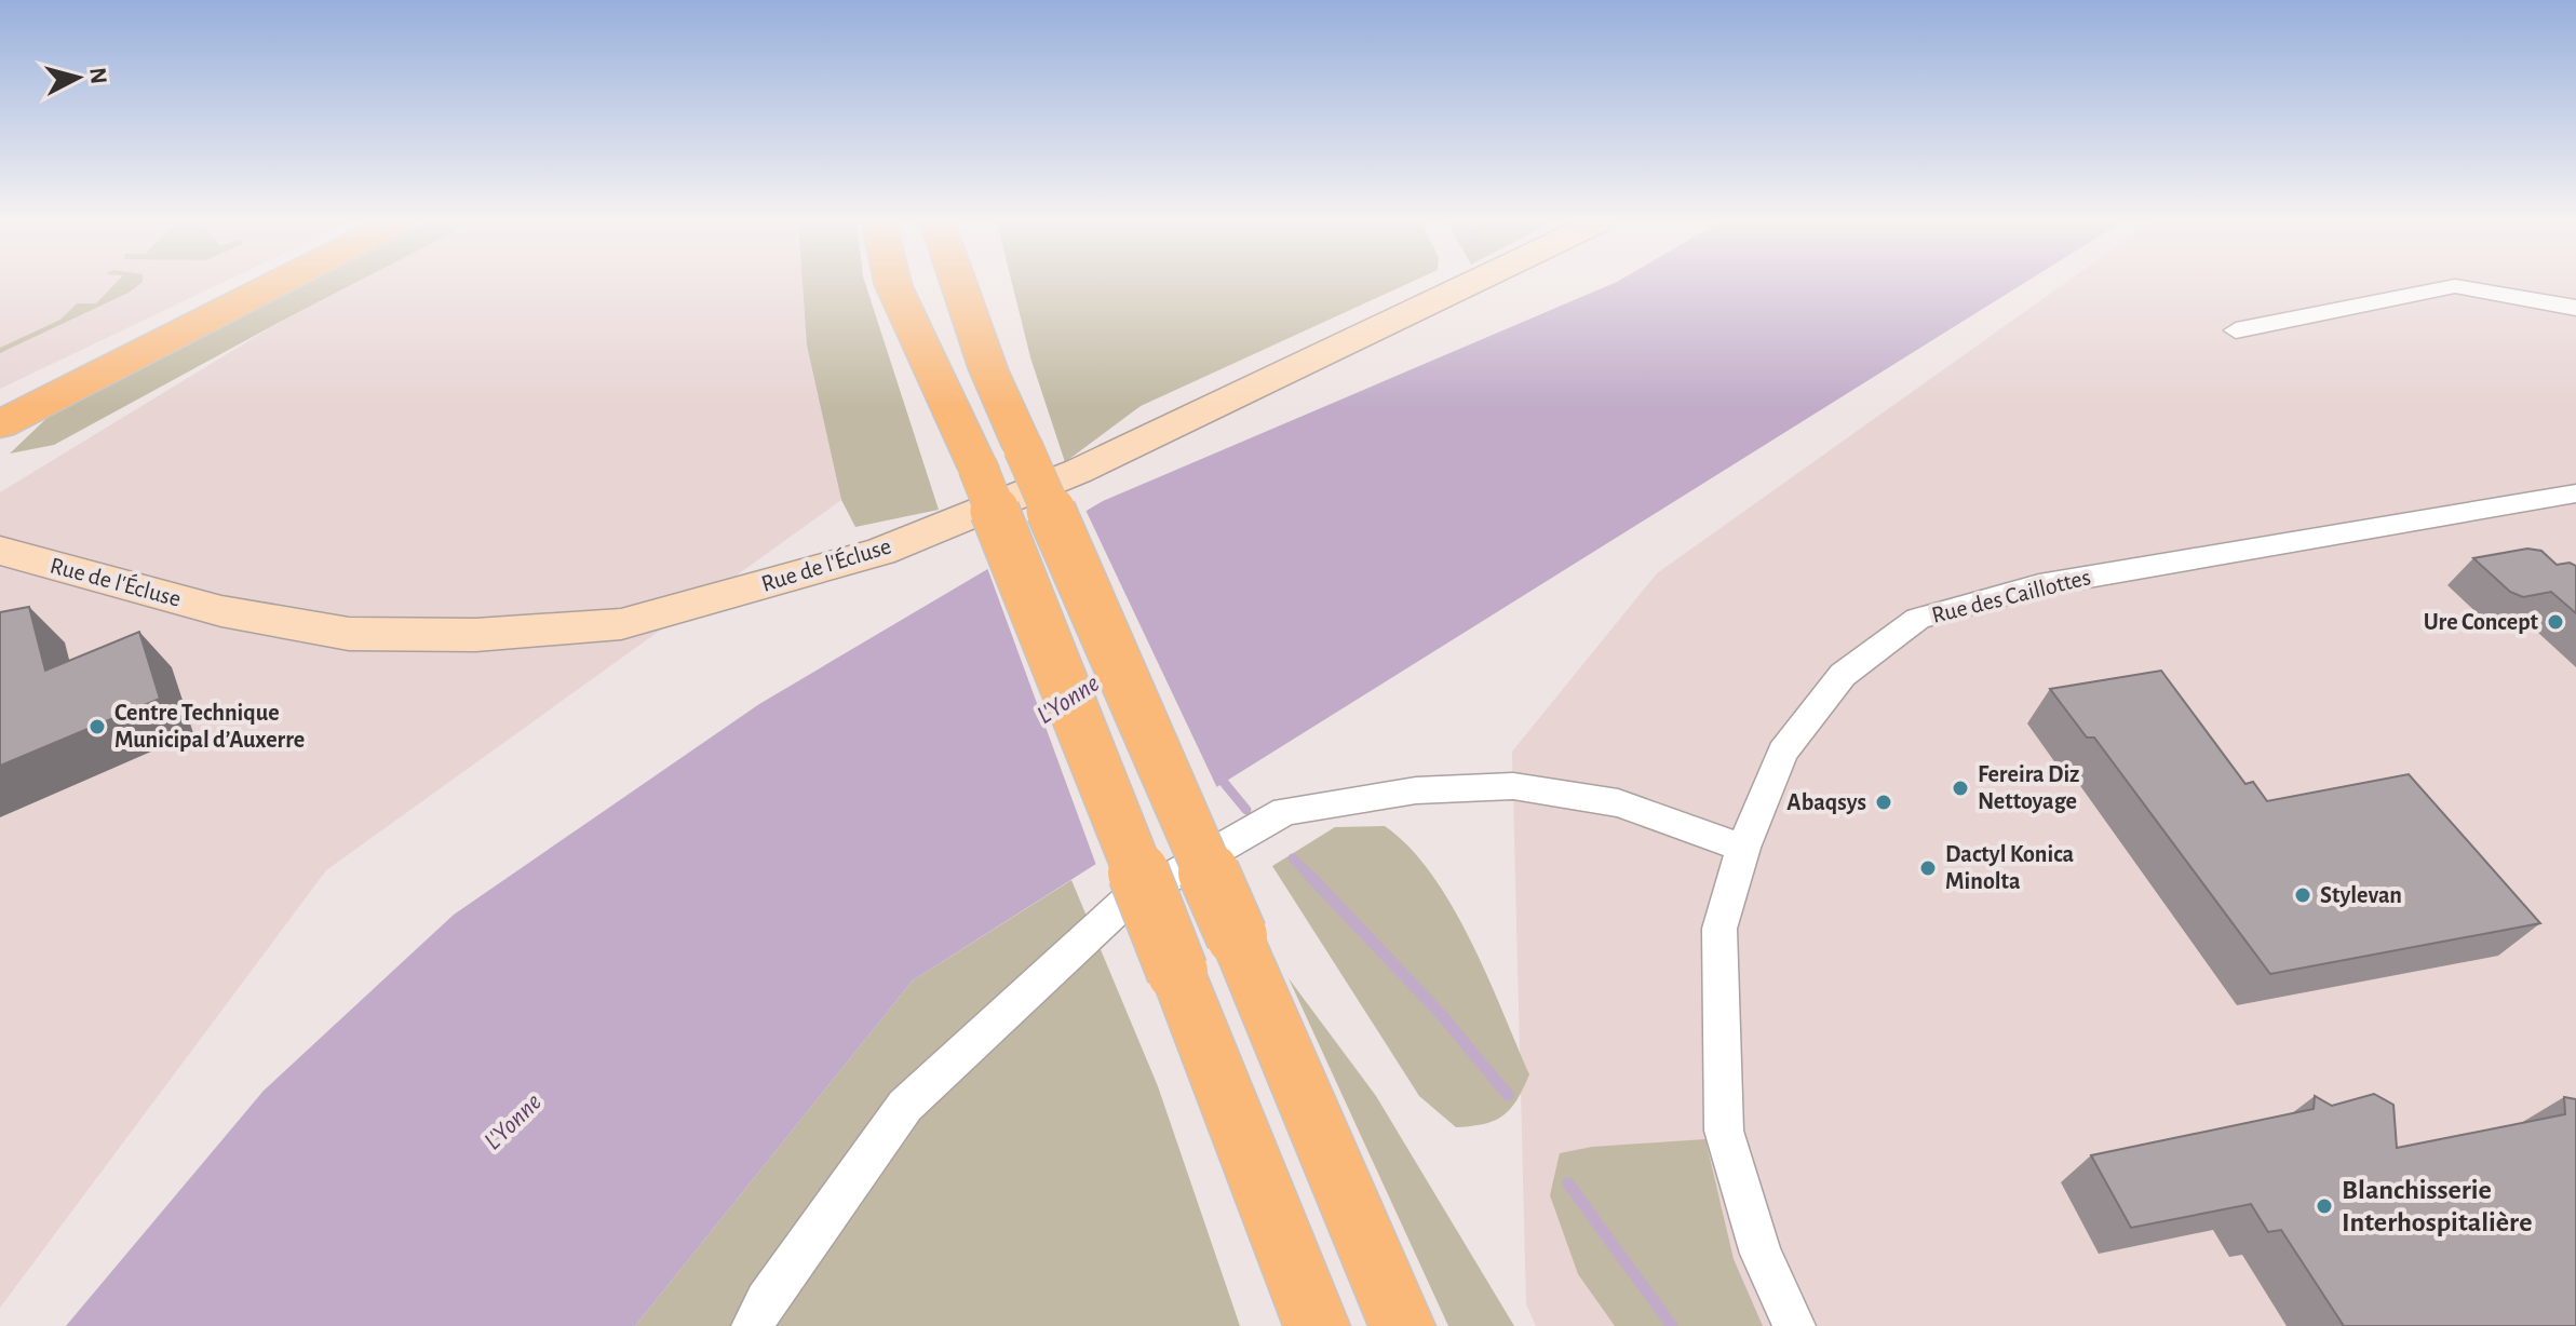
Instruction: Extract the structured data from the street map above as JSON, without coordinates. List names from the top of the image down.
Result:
{
  "streets": {
    "street": ["Rue de l'Écluse", "Rue des Caillottes"]
  },
  "water": ["L'Yonne"],
  "places": [
    "Ure Concept",
    "Centre Technique Municipal d’Auxerre",
    "Fereira Diz Nettoyage",
    "Abaqsys",
    "Dactyl Konica Minolta",
    "Stylevan",
    "Blanchisserie Interhospitalière"
  ],
  "north": "right"
}
